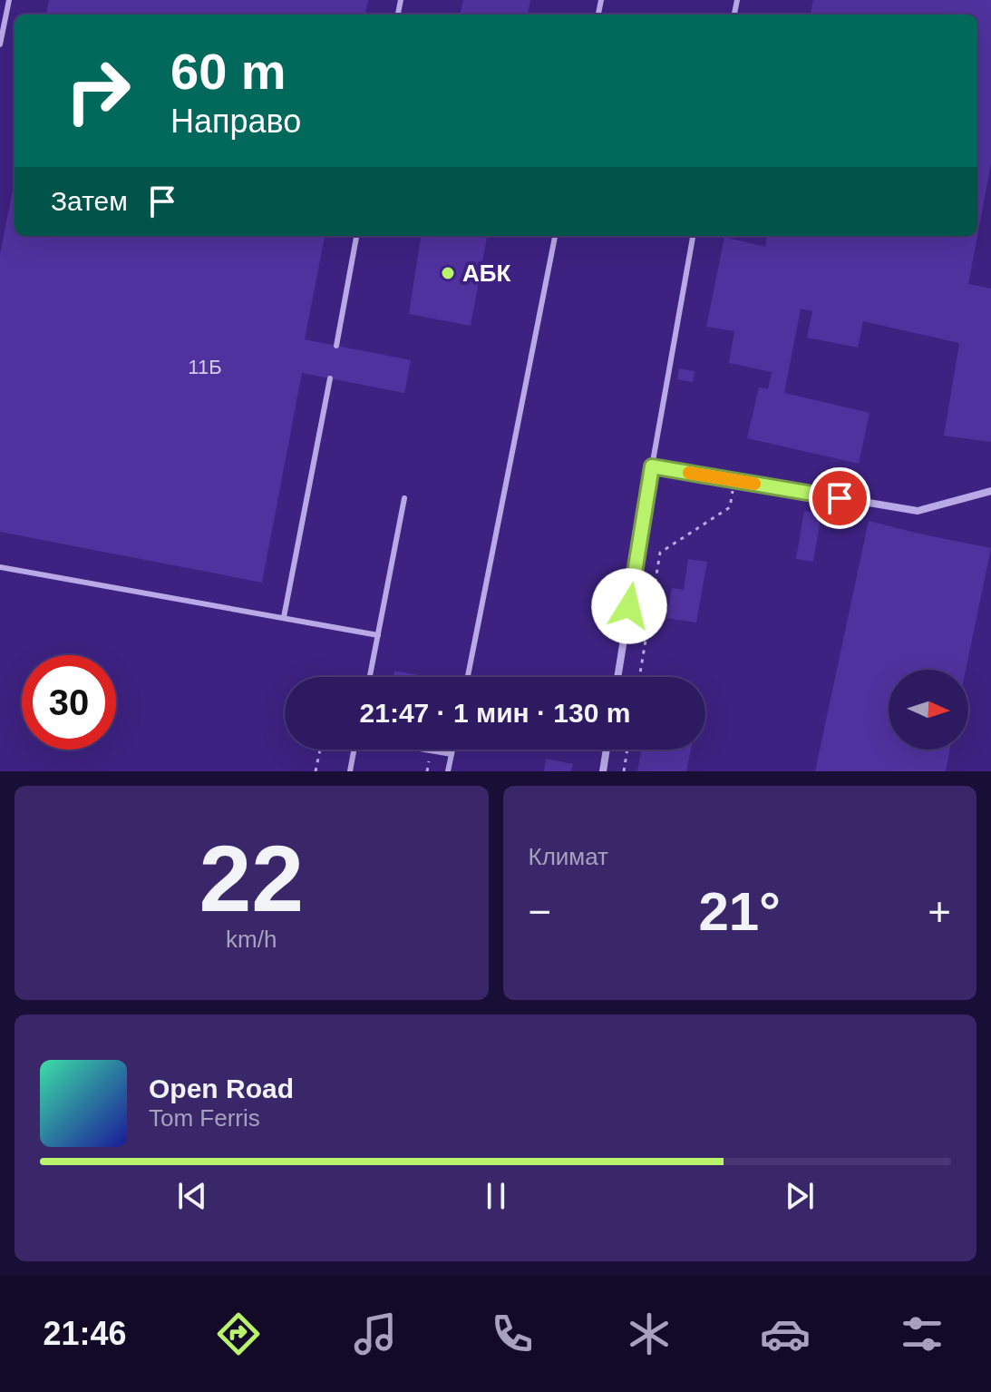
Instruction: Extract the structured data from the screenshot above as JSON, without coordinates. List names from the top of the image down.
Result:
{
  "places": ["АБК"],
  "house_numbers": ["11Б"],
  "north": "right",
  "page": {
    "turn": ["60 m", "Направо"],
    "then": "Затем",
    "limit": "30",
    "trip": "21:47 · 1 мин · 130 m",
    "tile": [
      ["22", "km/h"],
      "Климат"
    ],
    "heat": ["−", "21°", "+"],
    "song": ["Open Road", "Tom Ferris"],
    "tabs": "21:46"
  }
}
